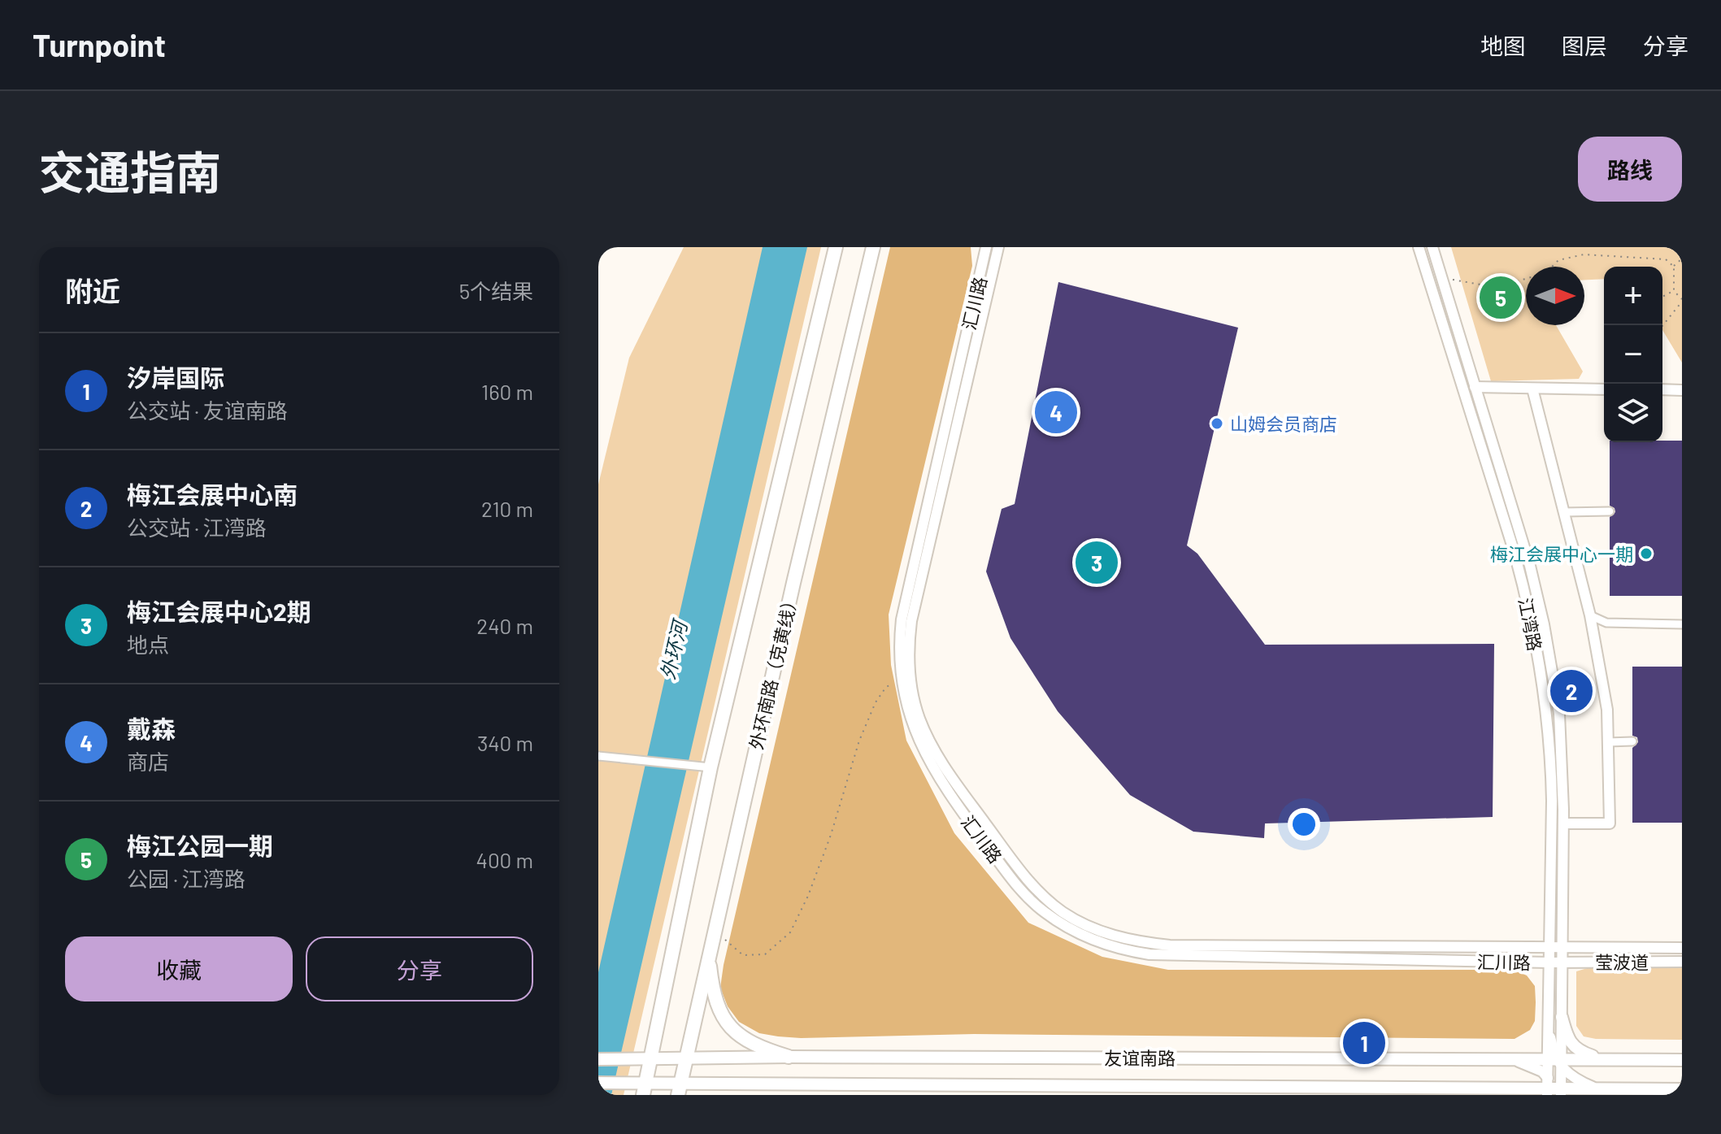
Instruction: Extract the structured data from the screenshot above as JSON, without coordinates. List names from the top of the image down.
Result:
{
  "streets": {
    "highway": ["外环南路（克黄线）"],
    "main road": ["友谊南路"],
    "street": ["汇川路", "江湾路", "莹波道"]
  },
  "crossings": [
    ["汇川路", "江湾路"],
    ["汇川路", "莹波道"],
    ["江湾路", "莹波道"],
    ["江湾路", "友谊南路"],
    ["外环南路（克黄线）", "友谊南路"]
  ],
  "water": ["外环河"],
  "places": ["山姆会员商店", "梅江会展中心一期"],
  "north": "right",
  "page": {
    "header": "Turnpoint",
    "nav": ["地图", "图层", "分享"],
    "title": "交通指南",
    "buttons": [
      "路线",
      ["收藏", "分享"]
    ],
    "heading": ["附近", "5个结果"],
    "map_buttons": ["+", "−"],
    "pins": [
      "5",
      "4",
      "3",
      "2",
      "1"
    ],
    "list": [
      {
        "mark": "1",
        "name": "汐岸国际",
        "note": "公交站 · 友谊南路",
        "value": "160 m"
      },
      {
        "mark": "2",
        "name": "梅江会展中心南",
        "note": "公交站 · 江湾路",
        "value": "210 m"
      },
      {
        "mark": "3",
        "name": "梅江会展中心2期",
        "note": "地点",
        "value": "240 m"
      },
      {
        "mark": "4",
        "name": "戴森",
        "note": "商店",
        "value": "340 m"
      },
      {
        "mark": "5",
        "name": "梅江公园一期",
        "note": "公园 · 江湾路",
        "value": "400 m"
      }
    ]
  }
}
